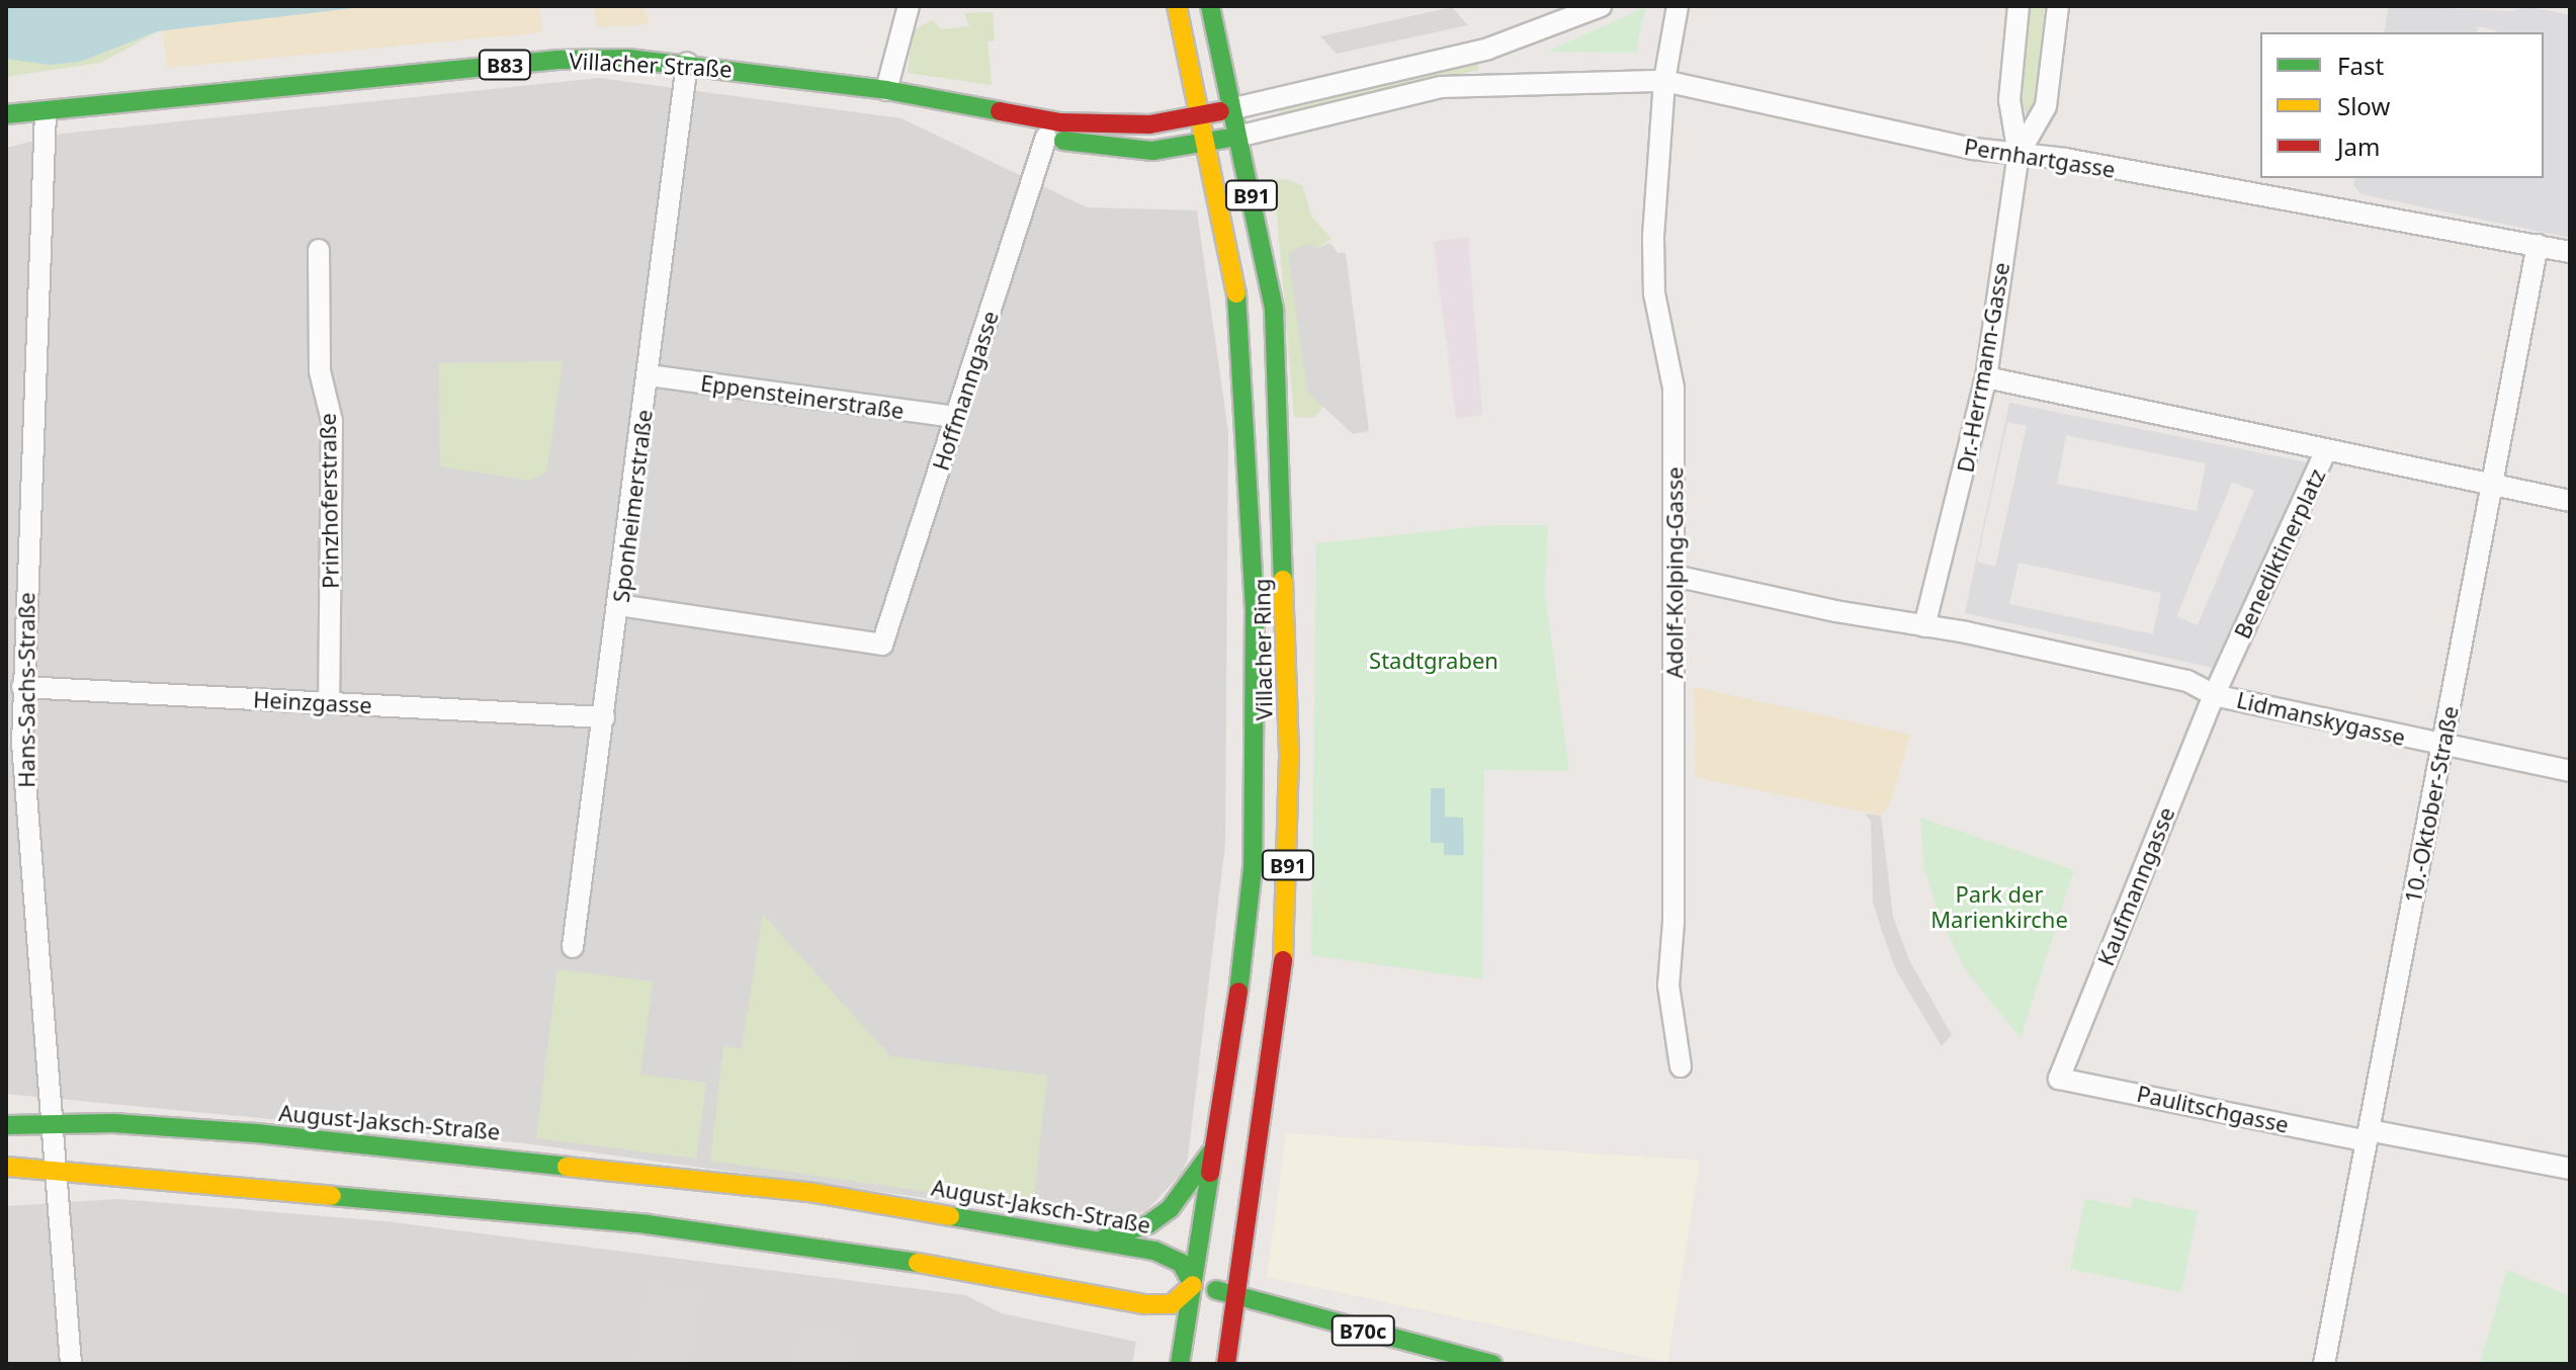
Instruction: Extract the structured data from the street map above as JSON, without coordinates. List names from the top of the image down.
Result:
{
  "streets": {
    "main road": [
      "B83",
      "Villacher Straße",
      "B91",
      "Villacher Ring",
      "August-Jaksch-Straße",
      "B70c"
    ],
    "street": [
      "Pernhartgasse",
      "Dr.-Herrmann-Gasse",
      "Hoffmanngasse",
      "Eppensteinerstraße",
      "Prinzhoferstraße",
      "Sponheimerstraße",
      "Benediktinerplatz",
      "Adolf-Kolping-Gasse",
      "Hans-Sachs-Straße",
      "Heinzgasse",
      "Lidmanskygasse",
      "10.-Oktober-Straße",
      "Kaufmanngasse",
      "Paulitschgasse"
    ]
  },
  "crossings": [
    ["Villacher Straße", "Pernhartgasse"],
    ["Villacher Straße", "Hoffmanngasse"],
    ["Villacher Straße", "Sponheimerstraße"],
    ["Villacher Straße", "Villacher Ring"],
    ["Villacher Straße", "Hans-Sachs-Straße"],
    ["Pernhartgasse", "Dr.-Herrmann-Gasse"],
    ["Pernhartgasse", "Adolf-Kolping-Gasse"],
    ["Pernhartgasse", "Villacher Ring"],
    ["Pernhartgasse", "10.-Oktober-Straße"],
    ["B91", "Villacher Ring"],
    ["B91", "August-Jaksch-Straße"],
    ["B91", "B70c"],
    ["Dr.-Herrmann-Gasse", "Benediktinerplatz"],
    ["Hoffmanngasse", "Eppensteinerstraße"],
    ["Hoffmanngasse", "Sponheimerstraße"],
    ["Eppensteinerstraße", "Sponheimerstraße"],
    ["Prinzhoferstraße", "Heinzgasse"],
    ["Sponheimerstraße", "Heinzgasse"],
    ["Benediktinerplatz", "Lidmanskygasse"],
    ["Benediktinerplatz", "Kaufmanngasse"],
    ["Villacher Ring", "August-Jaksch-Straße"],
    ["Villacher Ring", "B70c"],
    ["Hans-Sachs-Straße", "Heinzgasse"],
    ["Hans-Sachs-Straße", "August-Jaksch-Straße"],
    ["Lidmanskygasse", "10.-Oktober-Straße"],
    ["Lidmanskygasse", "Kaufmanngasse"],
    ["10.-Oktober-Straße", "Paulitschgasse"],
    ["Kaufmanngasse", "Paulitschgasse"],
    ["August-Jaksch-Straße", "B70c"]
  ],
  "parks": ["Stadtgraben", "Park der Marienkirche"],
  "legend": ["Fast", "Slow", "Jam"]
}
